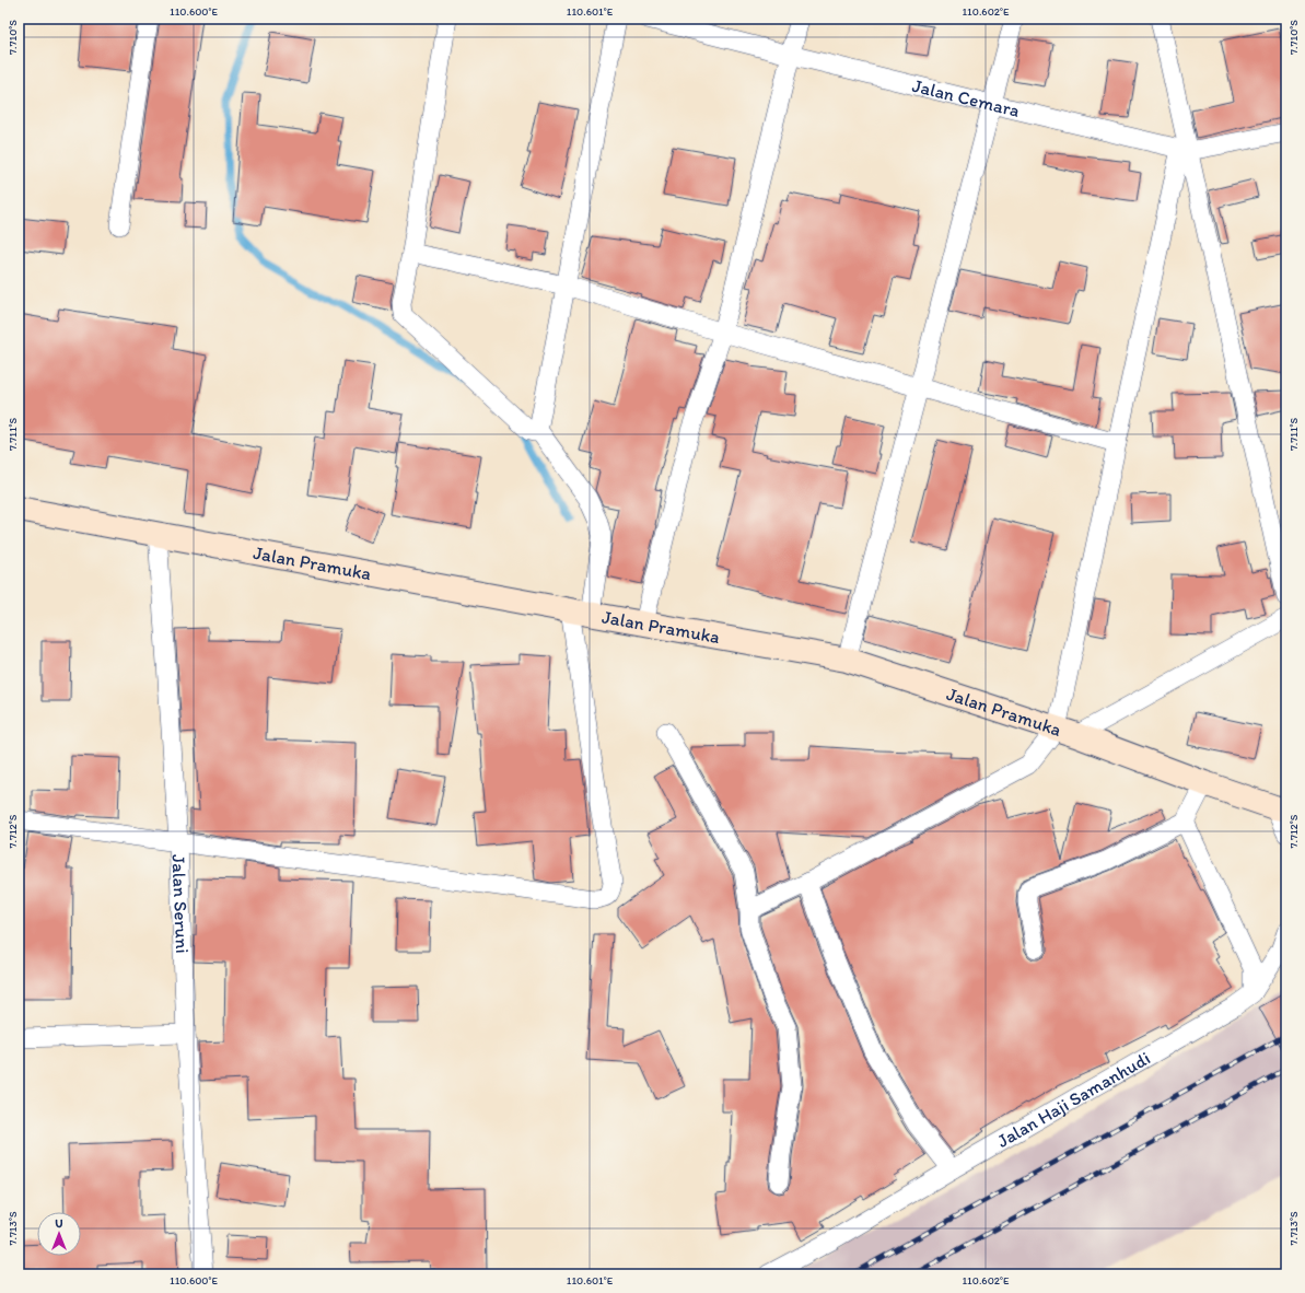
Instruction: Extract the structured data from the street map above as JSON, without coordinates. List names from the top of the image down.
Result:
{
  "streets": {
    "street": [
      "Jalan Cemara",
      "Jalan Pramuka",
      "Jalan Seruni",
      "Jalan Haji Samanhudi"
    ]
  },
  "crossings": [
    ["Jalan Pramuka", "Jalan Seruni"]
  ],
  "north": "top",
  "coordinates": [
    "110.600°E",
    "110.601°E",
    "110.602°E",
    "7.710°S",
    "7.711°S",
    "7.712°S",
    "7.713°S"
  ]
}
